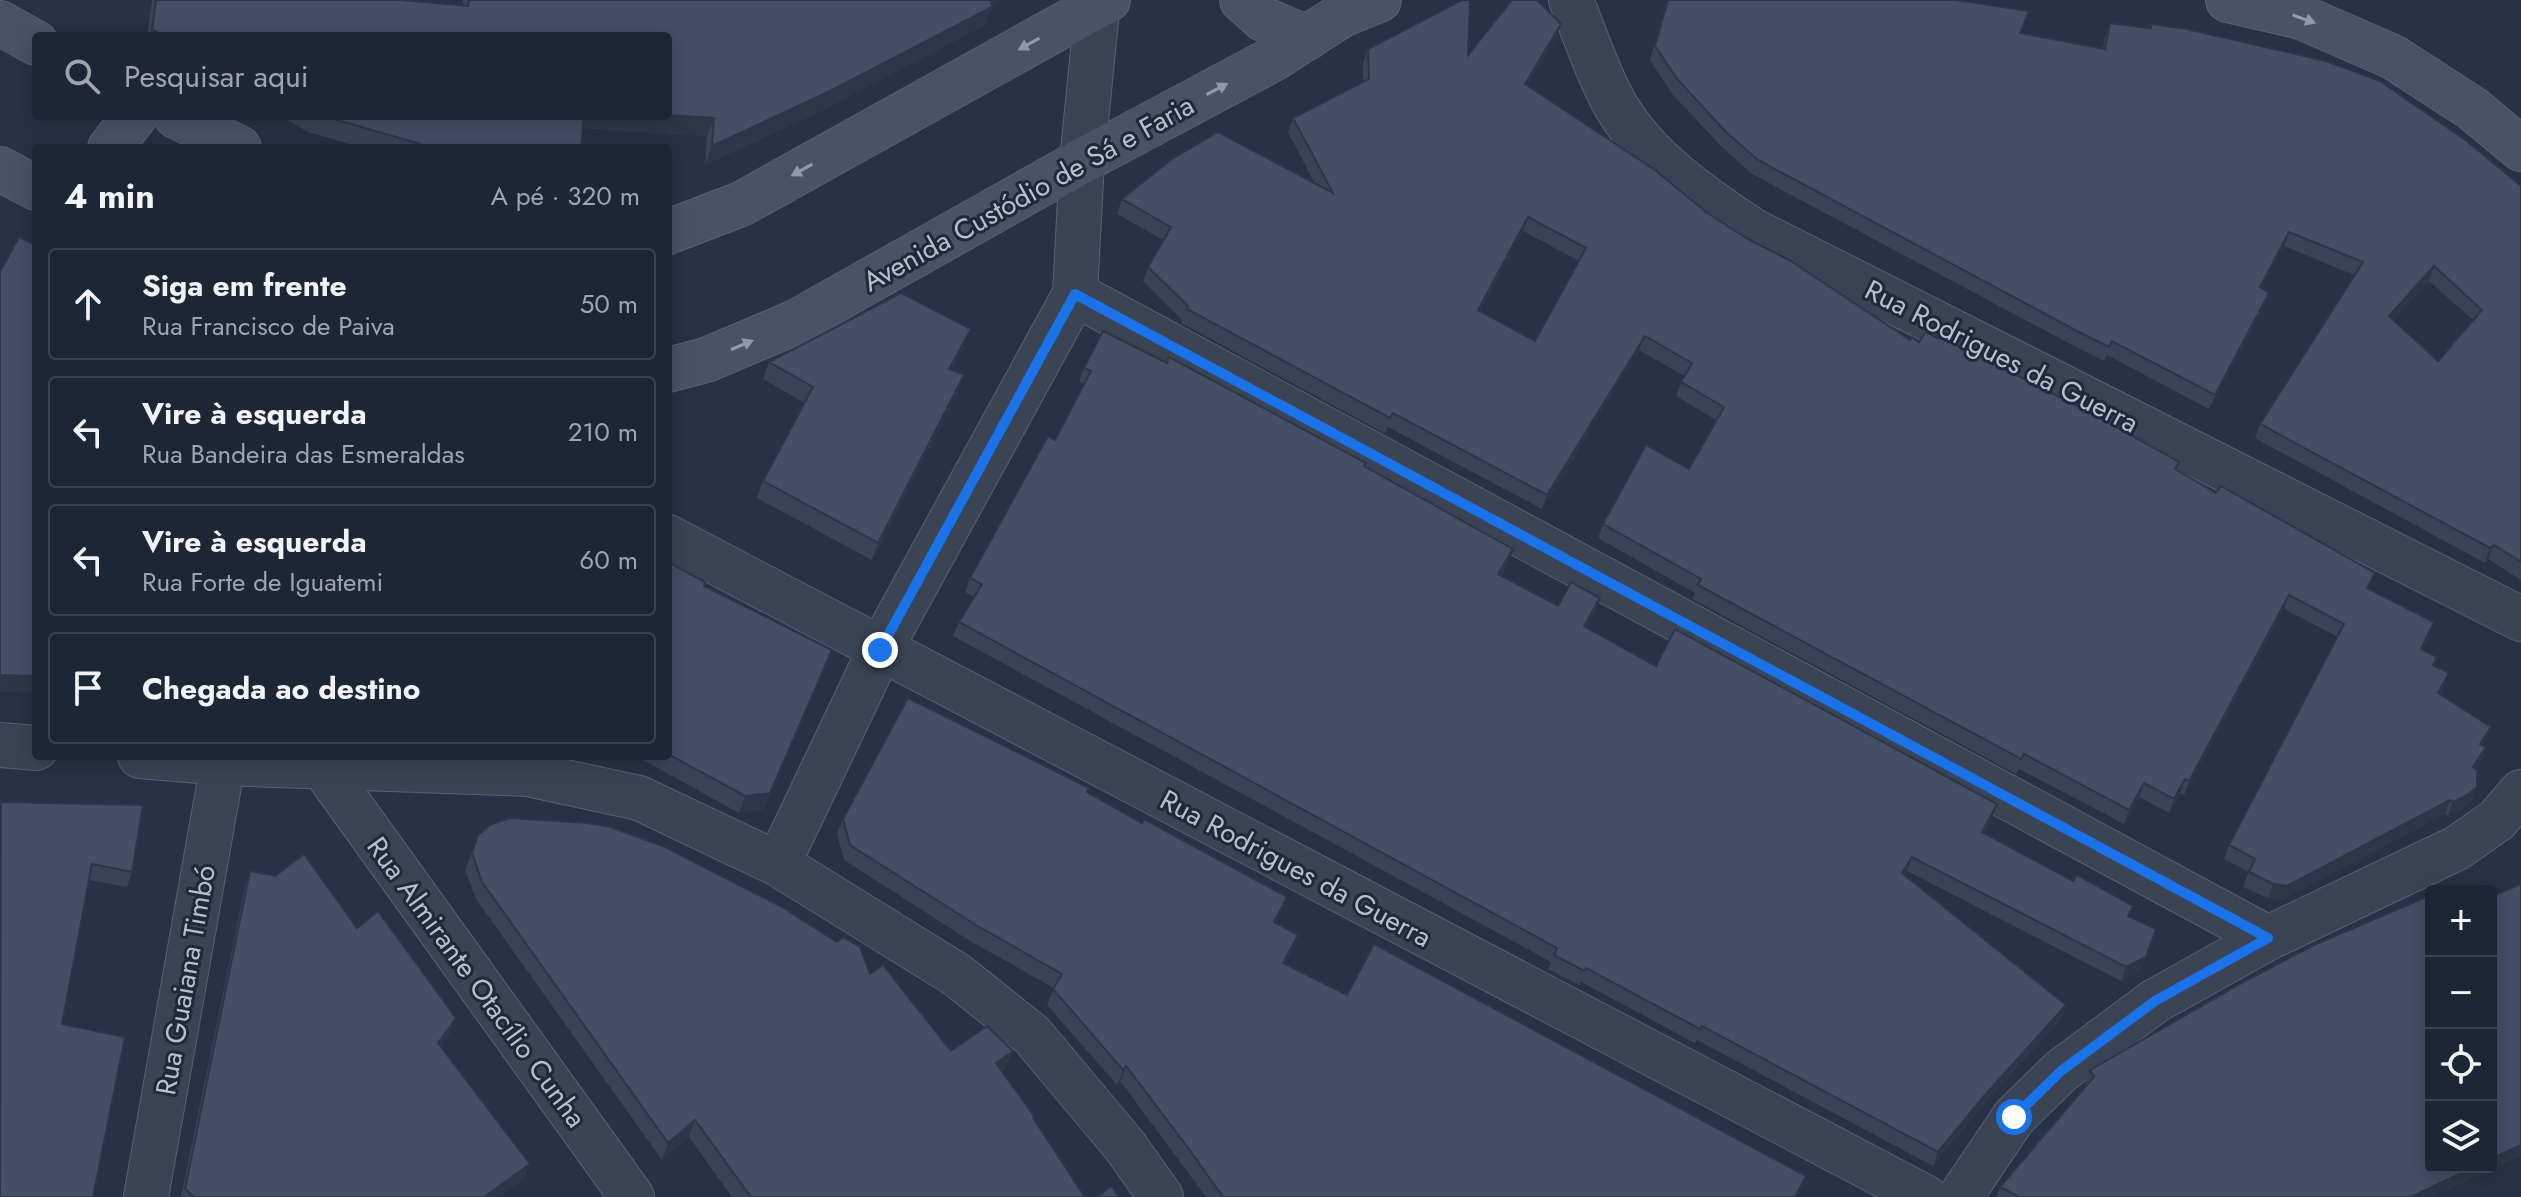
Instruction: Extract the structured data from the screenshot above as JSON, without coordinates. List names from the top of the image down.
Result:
{
  "streets": {
    "street": [
      "Avenida Custódio de Sá e Faria",
      "Rua Rodrigues da Guerra",
      "Rua Guaiana Timbó",
      "Rua Almirante Otacílio Cunha"
    ]
  },
  "page": {
    "search": "Pesquisar aqui",
    "heading": ["4 min", "A pé · 320 m"],
    "list": [
      ["Siga em frente", "Rua Francisco de Paiva", "50 m"],
      ["Vire à esquerda", "Rua Bandeira das Esmeraldas", "210 m"],
      ["Vire à esquerda", "Rua Forte de Iguatemi", "60 m"],
      "Chegada ao destino"
    ],
    "map_buttons": ["+", "−"]
  }
}
